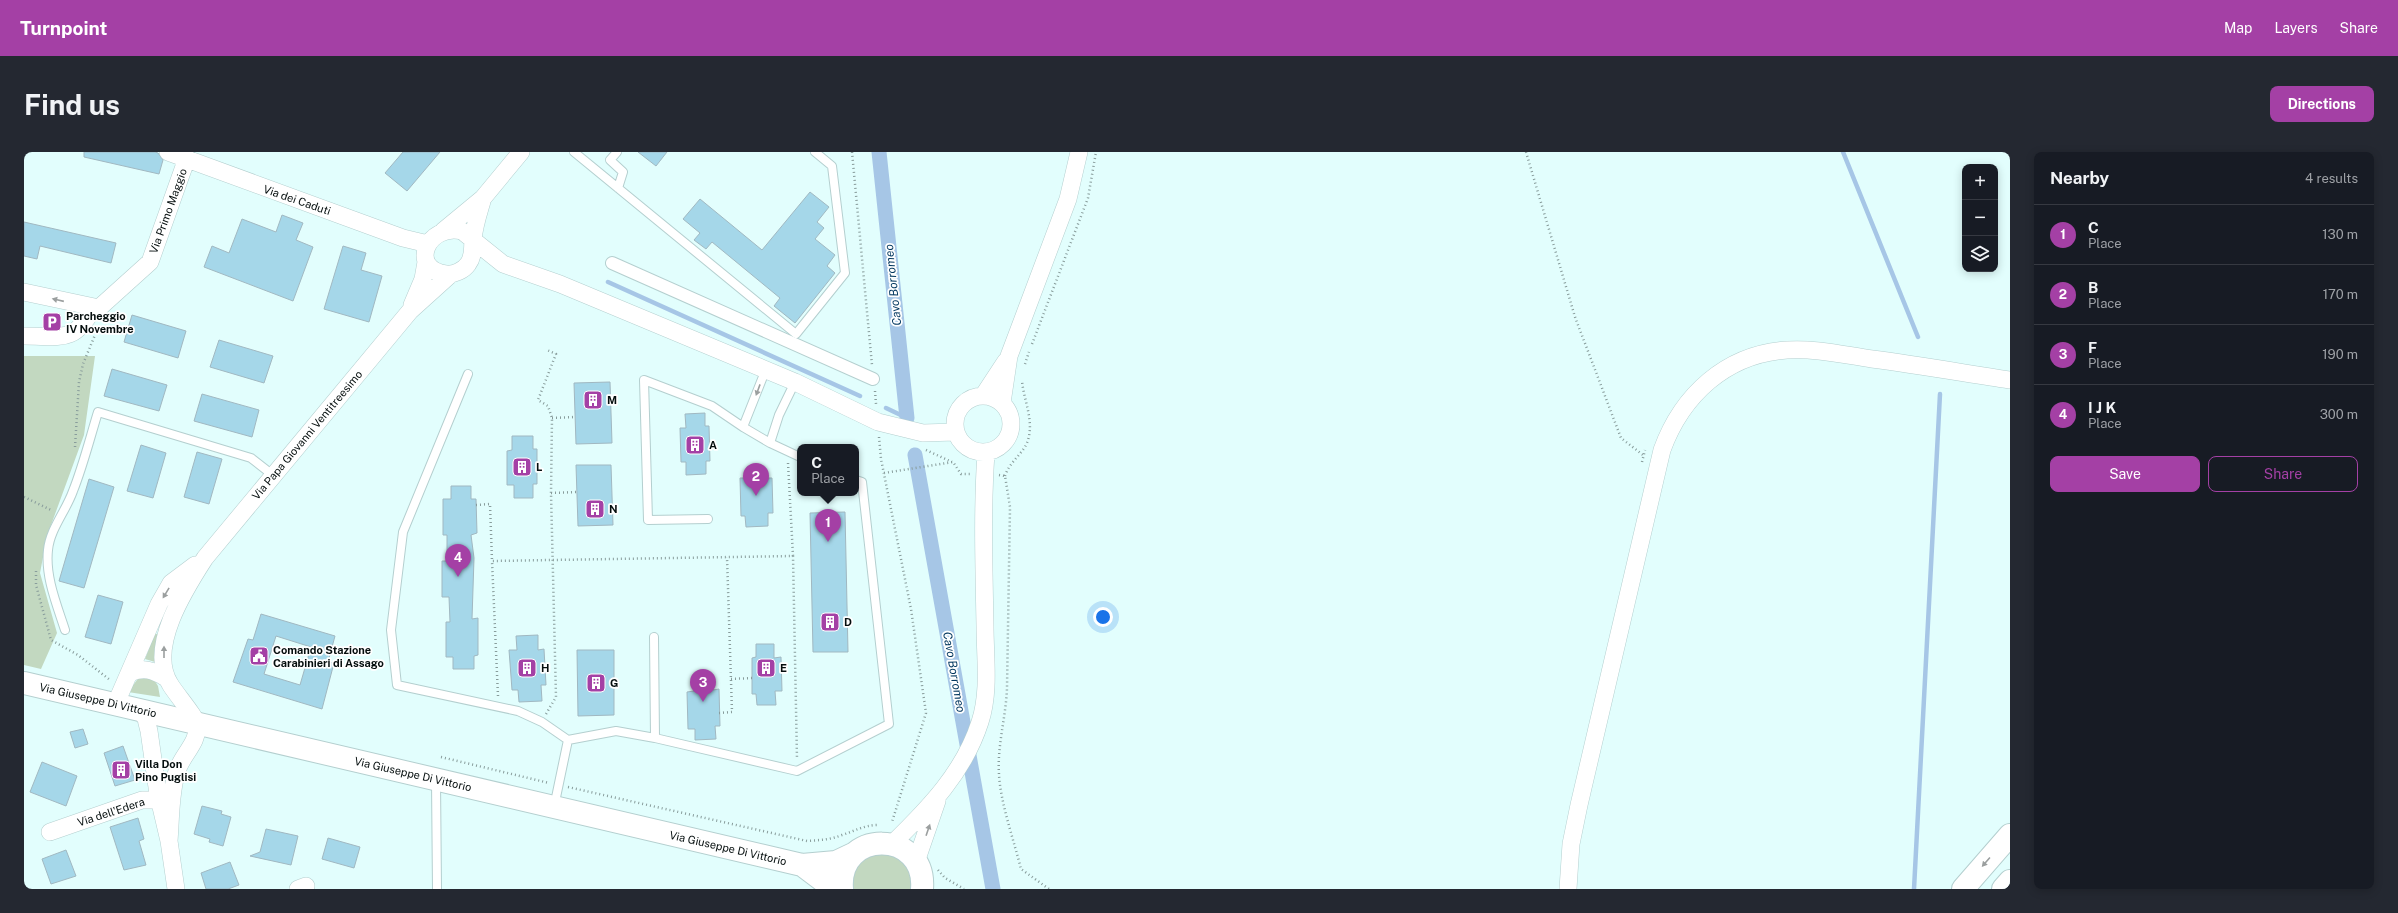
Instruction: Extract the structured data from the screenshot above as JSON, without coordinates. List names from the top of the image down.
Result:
{
  "streets": {
    "main road": ["Via Giuseppe Di Vittorio"],
    "street": [
      "Via dei Caduti",
      "Via Primo Maggio",
      "Via Papa Giovanni Ventitreesimo",
      "Via dell'Edera"
    ]
  },
  "crossings": [
    ["Via dei Caduti", "Via Primo Maggio"],
    ["Via dei Caduti", "Via Papa Giovanni Ventitreesimo"],
    ["Via Papa Giovanni Ventitreesimo", "Via Giuseppe Di Vittorio"]
  ],
  "water": ["Cavo Borromeo"],
  "places": {
    "parking": ["Parcheggio IV Novembre"],
    "building": [
      "M",
      "A",
      "L",
      "N",
      "D",
      "H",
      "E",
      "G",
      "Villa Don Pino Puglisi"
    ],
    "public building": ["Comando Stazione Carabinieri di Assago"]
  },
  "page": {
    "header": "Turnpoint",
    "nav": ["Map", "Layers", "Share"],
    "buttons": [
      "Directions",
      ["Save", "Share"]
    ],
    "title": "Find us",
    "heading": ["Nearby", "4 results"],
    "map_buttons": ["+", "−"],
    "list": [
      {
        "mark": "1",
        "name": "C",
        "note": "Place",
        "value": "130 m"
      },
      {
        "mark": "2",
        "name": "B",
        "note": "Place",
        "value": "170 m"
      },
      {
        "mark": "3",
        "name": "F",
        "note": "Place",
        "value": "190 m"
      },
      {
        "mark": "4",
        "name": "I J K",
        "note": "Place",
        "value": "300 m"
      }
    ],
    "popup": ["C", "Place"],
    "pins": [
      "2",
      "1",
      "4",
      "3"
    ]
  }
}
